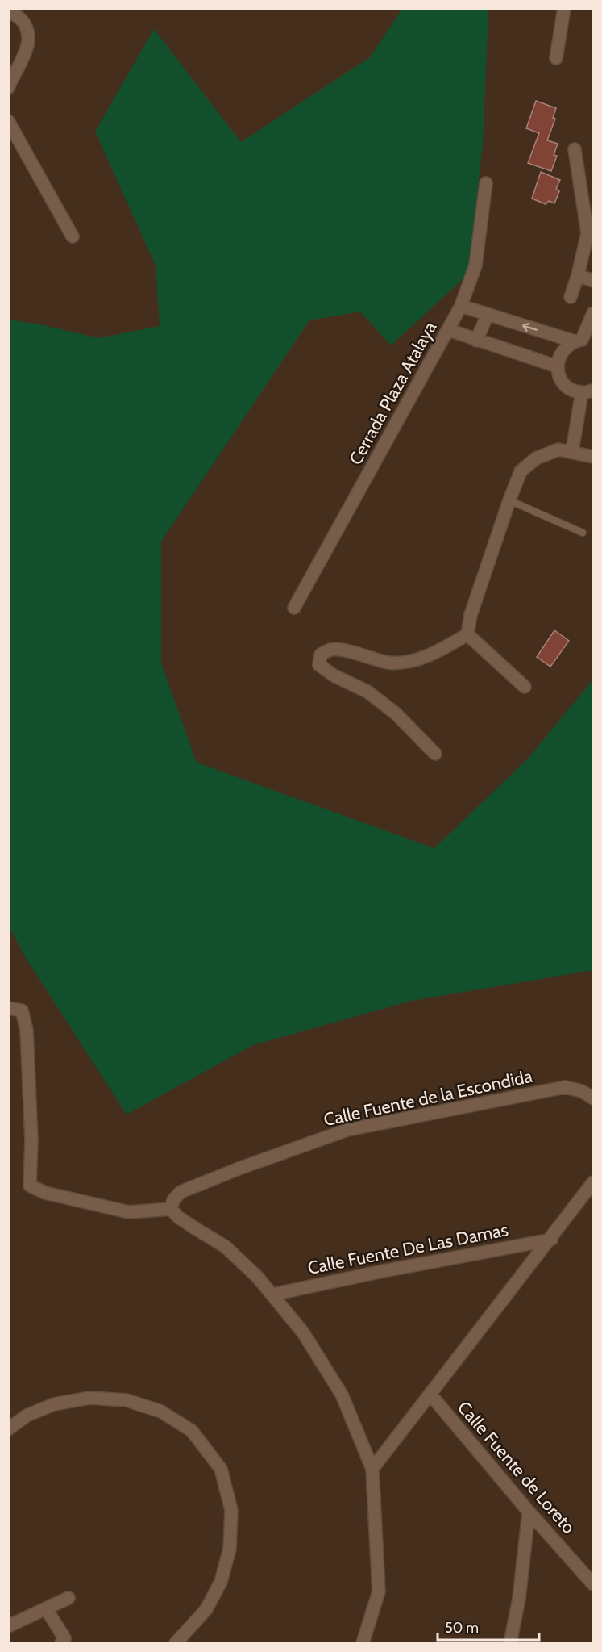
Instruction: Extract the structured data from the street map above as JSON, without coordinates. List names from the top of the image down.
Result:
{
  "streets": {
    "street": [
      "Cerrada Plaza Atalaya",
      "Calle Fuente de la Escondida",
      "Calle Fuente De Las Damas",
      "Calle Fuente de Loreto"
    ]
  },
  "scale_bar": "50 m"
}
